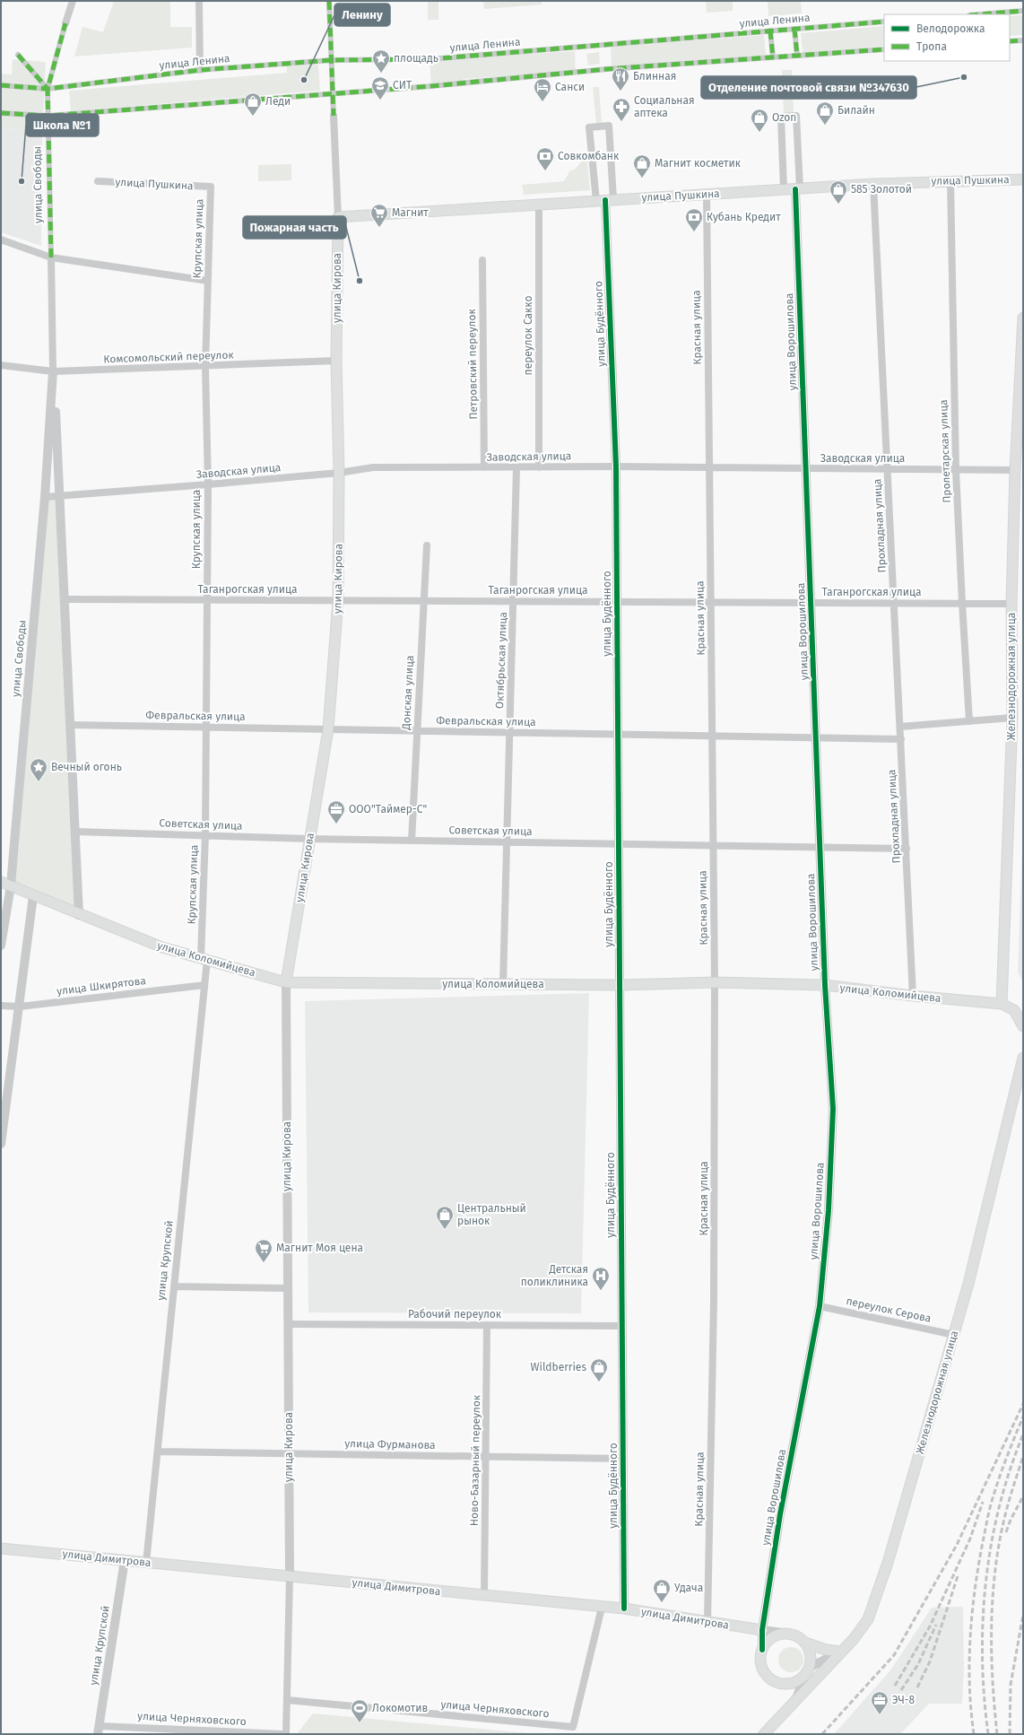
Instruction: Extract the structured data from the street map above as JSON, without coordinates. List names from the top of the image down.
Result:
{
  "streets": {
    "main road": [
      "улица Пушкина",
      "улица Кирова",
      "Железнодорожная улица",
      "улица Коломийцева",
      "улица Димитрова"
    ],
    "street": [
      "улица Ленина",
      "улица Свободы",
      "Крупская улица",
      "улица Будённого",
      "Красная улица",
      "переулок Сакко",
      "улица Ворошилова",
      "Комсомольский переулок",
      "Петровский переулок",
      "Пролетарская улица",
      "Заводская улица",
      "Прохладная улица",
      "Таганрогская улица",
      "Октябрьская улица",
      "Донская улица",
      "Февральская улица",
      "Советская улица",
      "улица Шкирятова",
      "улица Крупской",
      "переулок Серова",
      "Рабочий переулок",
      "улица Фурманова",
      "Ново-Базарный переулок",
      "улица Черняховского"
    ]
  },
  "crossings": [
    ["улица Ленина", "улица Свободы"],
    ["улица Ленина", "улица Кирова"],
    ["улица Пушкина", "Крупская улица"],
    ["улица Пушкина", "улица Кирова"],
    ["улица Пушкина", "улица Будённого"],
    ["улица Пушкина", "Красная улица"],
    ["улица Пушкина", "переулок Сакко"],
    ["улица Пушкина", "улица Ворошилова"],
    ["улица Пушкина", "Пролетарская улица"],
    ["улица Пушкина", "Прохладная улица"],
    ["улица Свободы", "Комсомольский переулок"],
    ["улица Свободы", "Заводская улица"],
    ["улица Свободы", "Таганрогская улица"],
    ["улица Свободы", "Февральская улица"],
    ["улица Свободы", "Советская улица"],
    ["улица Свободы", "улица Коломийцева"],
    ["Крупская улица", "Комсомольский переулок"],
    ["Крупская улица", "Заводская улица"],
    ["Крупская улица", "Таганрогская улица"],
    ["Крупская улица", "Февральская улица"],
    ["Крупская улица", "Советская улица"],
    ["Крупская улица", "улица Коломийцева"],
    ["Крупская улица", "улица Крупской"],
    ["улица Кирова", "Комсомольский переулок"],
    ["улица Кирова", "Заводская улица"],
    ["улица Кирова", "Таганрогская улица"],
    ["улица Кирова", "Февральская улица"],
    ["улица Кирова", "Советская улица"],
    ["улица Кирова", "улица Коломийцева"],
    ["улица Кирова", "Рабочий переулок"],
    ["улица Кирова", "улица Фурманова"],
    ["улица Кирова", "улица Димитрова"],
    ["улица Кирова", "улица Черняховского"],
    ["улица Будённого", "Заводская улица"],
    ["улица Будённого", "Таганрогская улица"],
    ["улица Будённого", "Февральская улица"],
    ["улица Будённого", "Советская улица"],
    ["улица Будённого", "улица Коломийцева"],
    ["улица Будённого", "Рабочий переулок"],
    ["улица Будённого", "улица Фурманова"],
    ["улица Будённого", "улица Димитрова"],
    ["Красная улица", "Заводская улица"],
    ["Красная улица", "Таганрогская улица"],
    ["Красная улица", "Февральская улица"],
    ["Красная улица", "Советская улица"],
    ["Красная улица", "улица Коломийцева"],
    ["Красная улица", "улица Димитрова"],
    ["переулок Сакко", "Заводская улица"],
    ["улица Ворошилова", "Заводская улица"],
    ["улица Ворошилова", "Таганрогская улица"],
    ["улица Ворошилова", "Февральская улица"],
    ["улица Ворошилова", "Советская улица"],
    ["улица Ворошилова", "улица Коломийцева"],
    ["улица Ворошилова", "переулок Серова"],
    ["улица Ворошилова", "улица Димитрова"],
    ["Петровский переулок", "Заводская улица"],
    ["Пролетарская улица", "Заводская улица"],
    ["Пролетарская улица", "Таганрогская улица"],
    ["Заводская улица", "Прохладная улица"],
    ["Заводская улица", "Октябрьская улица"],
    ["Заводская улица", "Железнодорожная улица"],
    ["Прохладная улица", "Таганрогская улица"],
    ["Прохладная улица", "Февральская улица"],
    ["Прохладная улица", "Советская улица"],
    ["Прохладная улица", "улица Коломийцева"],
    ["Таганрогская улица", "Октябрьская улица"],
    ["Таганрогская улица", "Железнодорожная улица"],
    ["Таганрогская улица", "Донская улица"],
    ["Октябрьская улица", "Февральская улица"],
    ["Октябрьская улица", "Советская улица"],
    ["Октябрьская улица", "улица Коломийцева"],
    ["Железнодорожная улица", "улица Коломийцева"],
    ["Железнодорожная улица", "переулок Серова"],
    ["Донская улица", "Февральская улица"],
    ["Донская улица", "Советская улица"],
    ["улица Коломийцева", "улица Крупской"],
    ["улица Шкирятова", "улица Крупской"],
    ["улица Крупской", "улица Фурманова"],
    ["улица Крупской", "улица Димитрова"],
    ["улица Крупской", "улица Черняховского"],
    ["Рабочий переулок", "Ново-Базарный переулок"],
    ["улица Фурманова", "Ново-Базарный переулок"],
    ["Ново-Базарный переулок", "улица Димитрова"],
    ["улица Димитрова", "улица Черняховского"]
  ],
  "places": {
    "place": ["площадь", "Вечный огонь"],
    "other": [
      "Отделение почтовой связи №347630",
      "Ленину",
      "Школа №1",
      "Пожарная часть"
    ],
    "restaurant": ["Блинная"],
    "school or university": ["СИТ"],
    "hotel": ["Санси"],
    "shop": [
      "Леди",
      "Билайн",
      "Ozon",
      "Магнит косметик",
      "585 Золотой",
      "Центральный рынок",
      "Wildberries",
      "Удача"
    ],
    "pharmacy": ["Социальная аптека"],
    "bank": ["Совкомбанк", "Кубань Кредит"],
    "supermarket": ["Магнит", "Магнит Моя цена"],
    "office": ["ООО\"Таймер-С\"", "ЭЧ-8"],
    "hospital": ["Детская поликлиника"],
    "sports": ["Локомотив"]
  },
  "legend": ["Велодорожка", "Тропа"]
}
